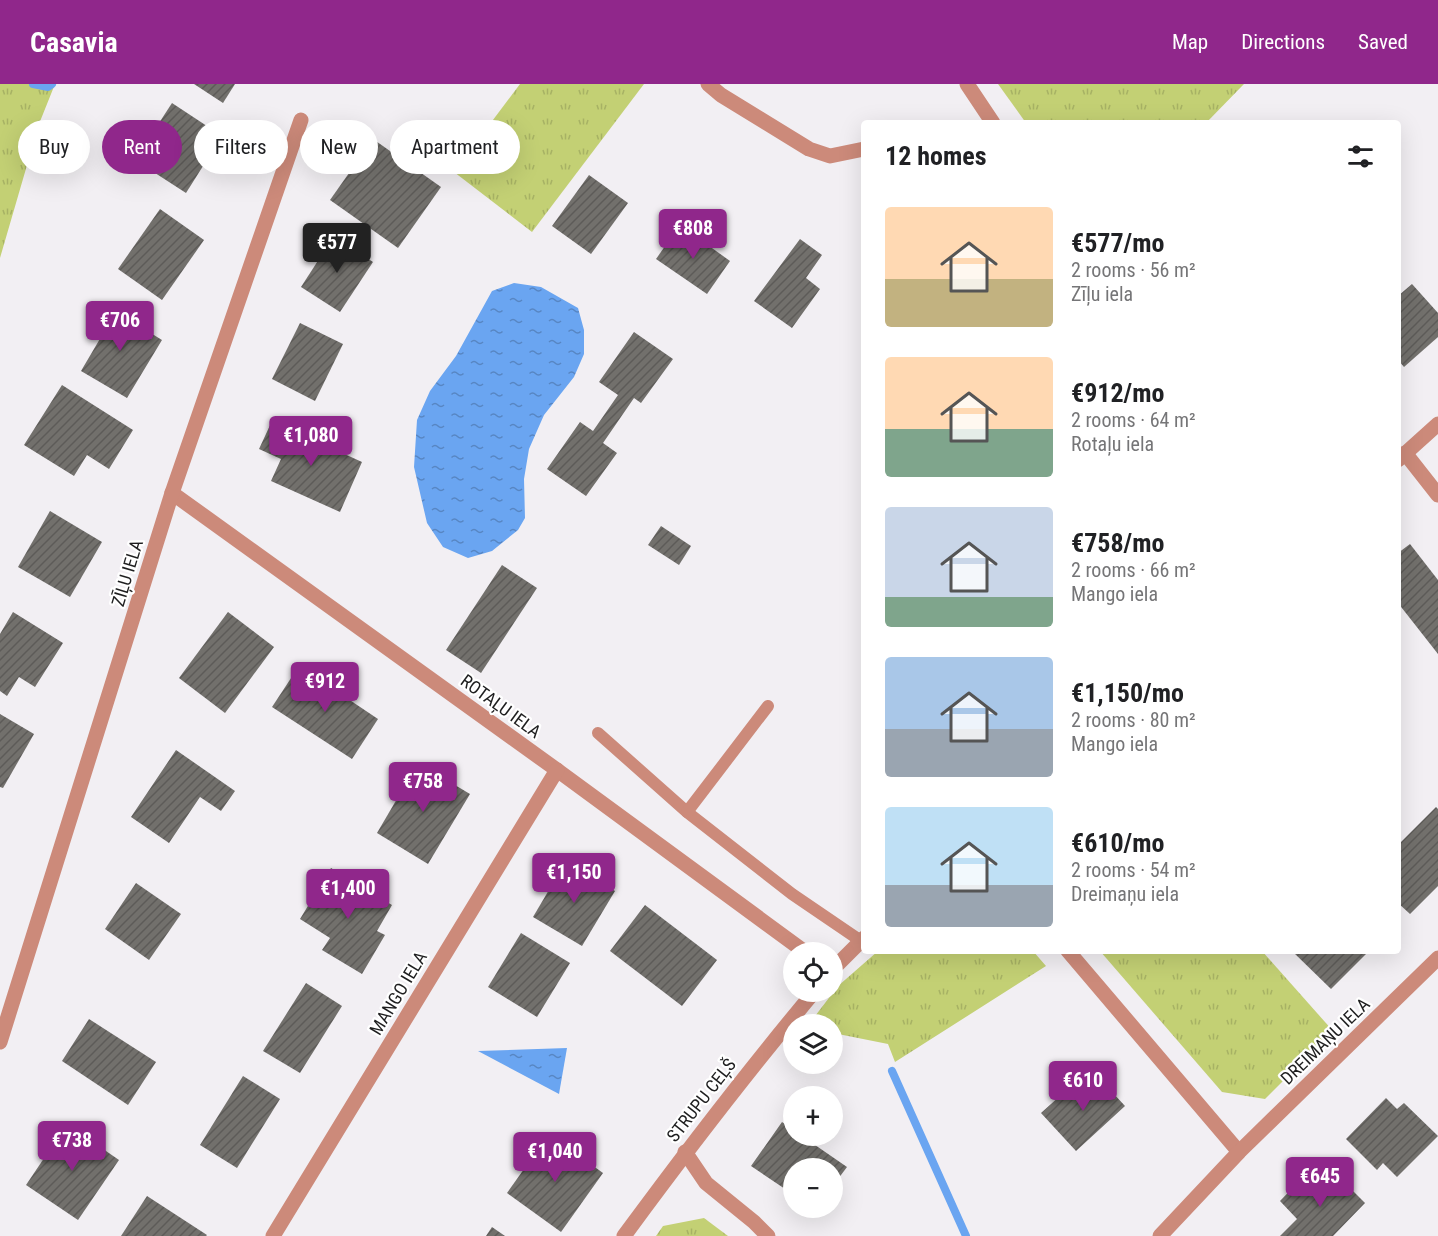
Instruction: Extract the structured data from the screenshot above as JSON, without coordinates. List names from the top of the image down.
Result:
{
  "streets": {
    "street": [
      "ZĪĻU IELA",
      "ROTAĻU IELA",
      "MANGO IELA",
      "DREIMAŅU IELA",
      "STRUPU CEĻŠ"
    ]
  },
  "crossings": [
    ["ZĪĻU IELA", "ROTAĻU IELA"],
    ["ROTAĻU IELA", "MANGO IELA"]
  ],
  "page": {
    "header": "Casavia",
    "nav": ["Map", "Directions", "Saved"],
    "chip": [
      "Buy",
      "Rent",
      "Filters",
      "New",
      "Apartment"
    ],
    "heading": "12 homes",
    "list": [
      {
        "name": "€577/mo",
        "note": "2 rooms · 56 m² · Zīļu iela"
      },
      {
        "name": "€912/mo",
        "note": "2 rooms · 64 m² · Rotaļu iela"
      },
      {
        "name": "€758/mo",
        "note": "2 rooms · 66 m² · Mango iela"
      },
      {
        "name": "€1,150/mo",
        "note": "2 rooms · 80 m² · Mango iela"
      },
      {
        "name": "€610/mo",
        "note": "2 rooms · 54 m² · Dreimaņu iela"
      }
    ],
    "price": [
      "€808",
      "€577",
      "€706",
      "€1,080",
      "€912",
      "€758",
      "€1,150",
      "€1,400",
      "€610",
      "€738",
      "€1,040",
      "€645"
    ],
    "map_buttons": ["+", "−"]
  }
}
